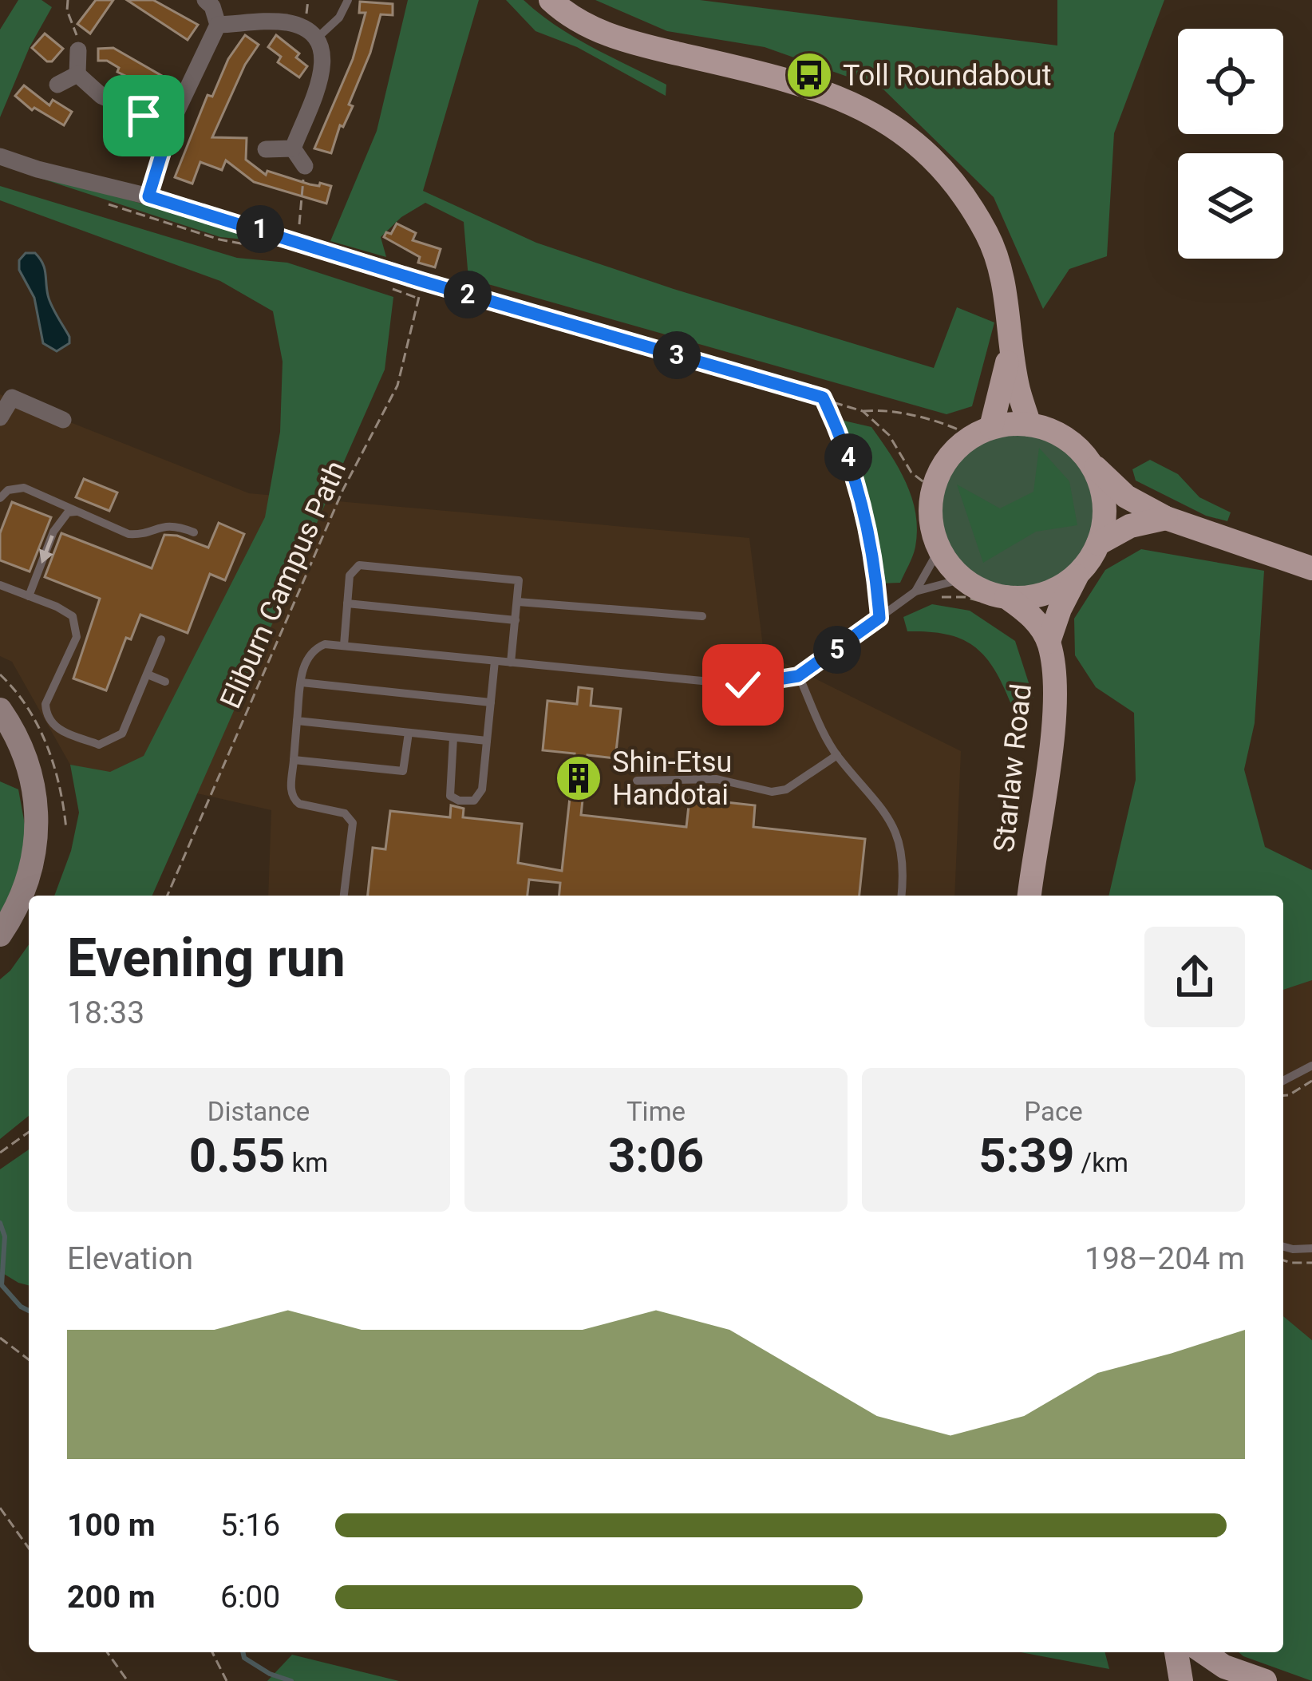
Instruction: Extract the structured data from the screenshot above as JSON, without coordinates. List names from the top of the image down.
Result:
{
  "streets": {
    "main road": ["Starlaw Road"],
    "path": ["Eliburn Campus Path"]
  },
  "places": {
    "bus stop": ["Toll Roundabout"],
    "building": ["Shin-Etsu Handotai"]
  },
  "page": {
    "pins": [
      "1",
      "2",
      "3",
      "4",
      "5"
    ],
    "heading": ["Evening run", "18:33"],
    "stats": [
      ["Distance", "0.55 km"],
      ["Time", "3:06"],
      ["Pace", "5:39 /km"]
    ],
    "chart": ["Elevation", "198–204 m"],
    "list": [
      {
        "name": "100 m",
        "note": "5:16"
      },
      {
        "name": "200 m",
        "note": "6:00"
      }
    ]
  }
}
